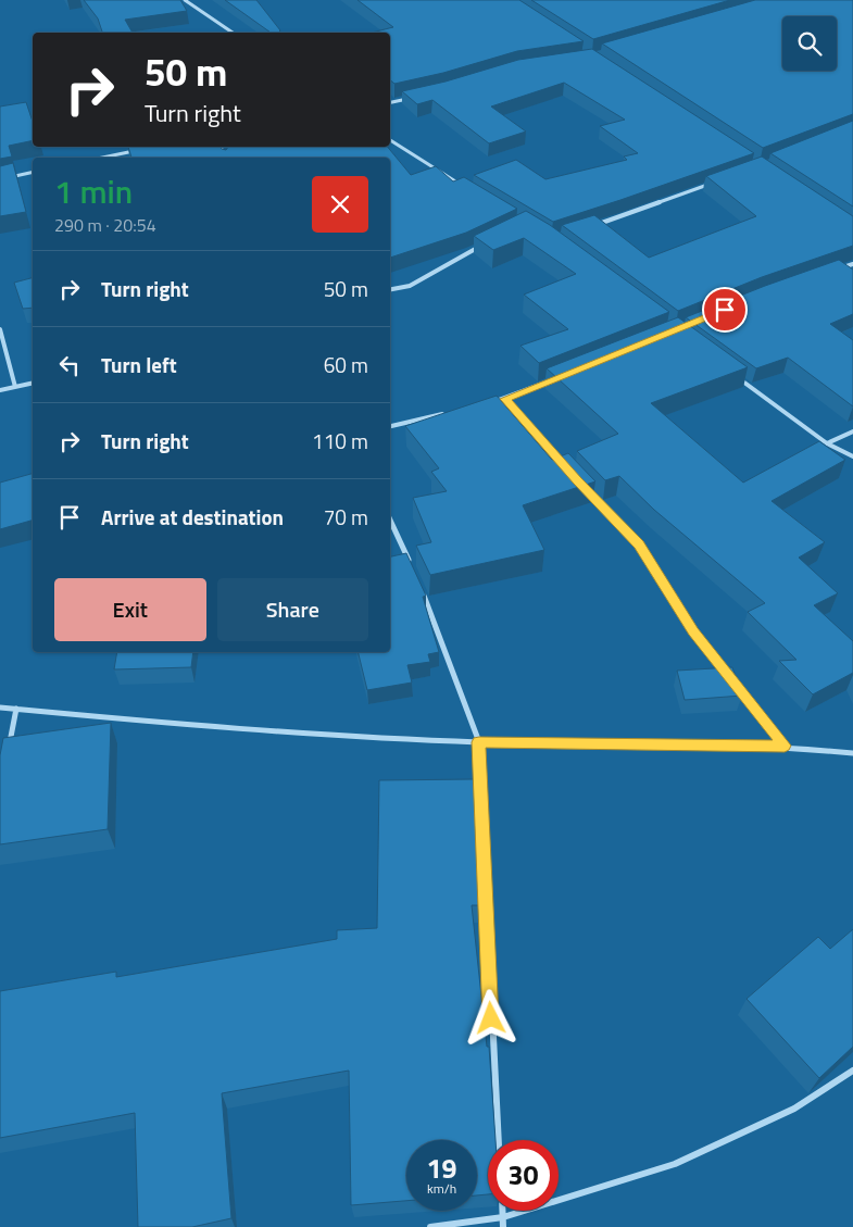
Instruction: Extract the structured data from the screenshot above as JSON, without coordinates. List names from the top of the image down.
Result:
{
  "page": {
    "turn": ["50 m", "Turn right"],
    "heading": ["1 min", "290 m · 20:54"],
    "list": [
      {
        "name": "Turn right",
        "value": "50 m"
      },
      {
        "name": "Turn left",
        "value": "60 m"
      },
      {
        "name": "Turn right",
        "value": "110 m"
      },
      {
        "name": "Arrive at destination",
        "value": "70 m"
      }
    ],
    "buttons": ["Exit", "Share"],
    "speed": "19 km/h",
    "limit": "30"
  }
}
